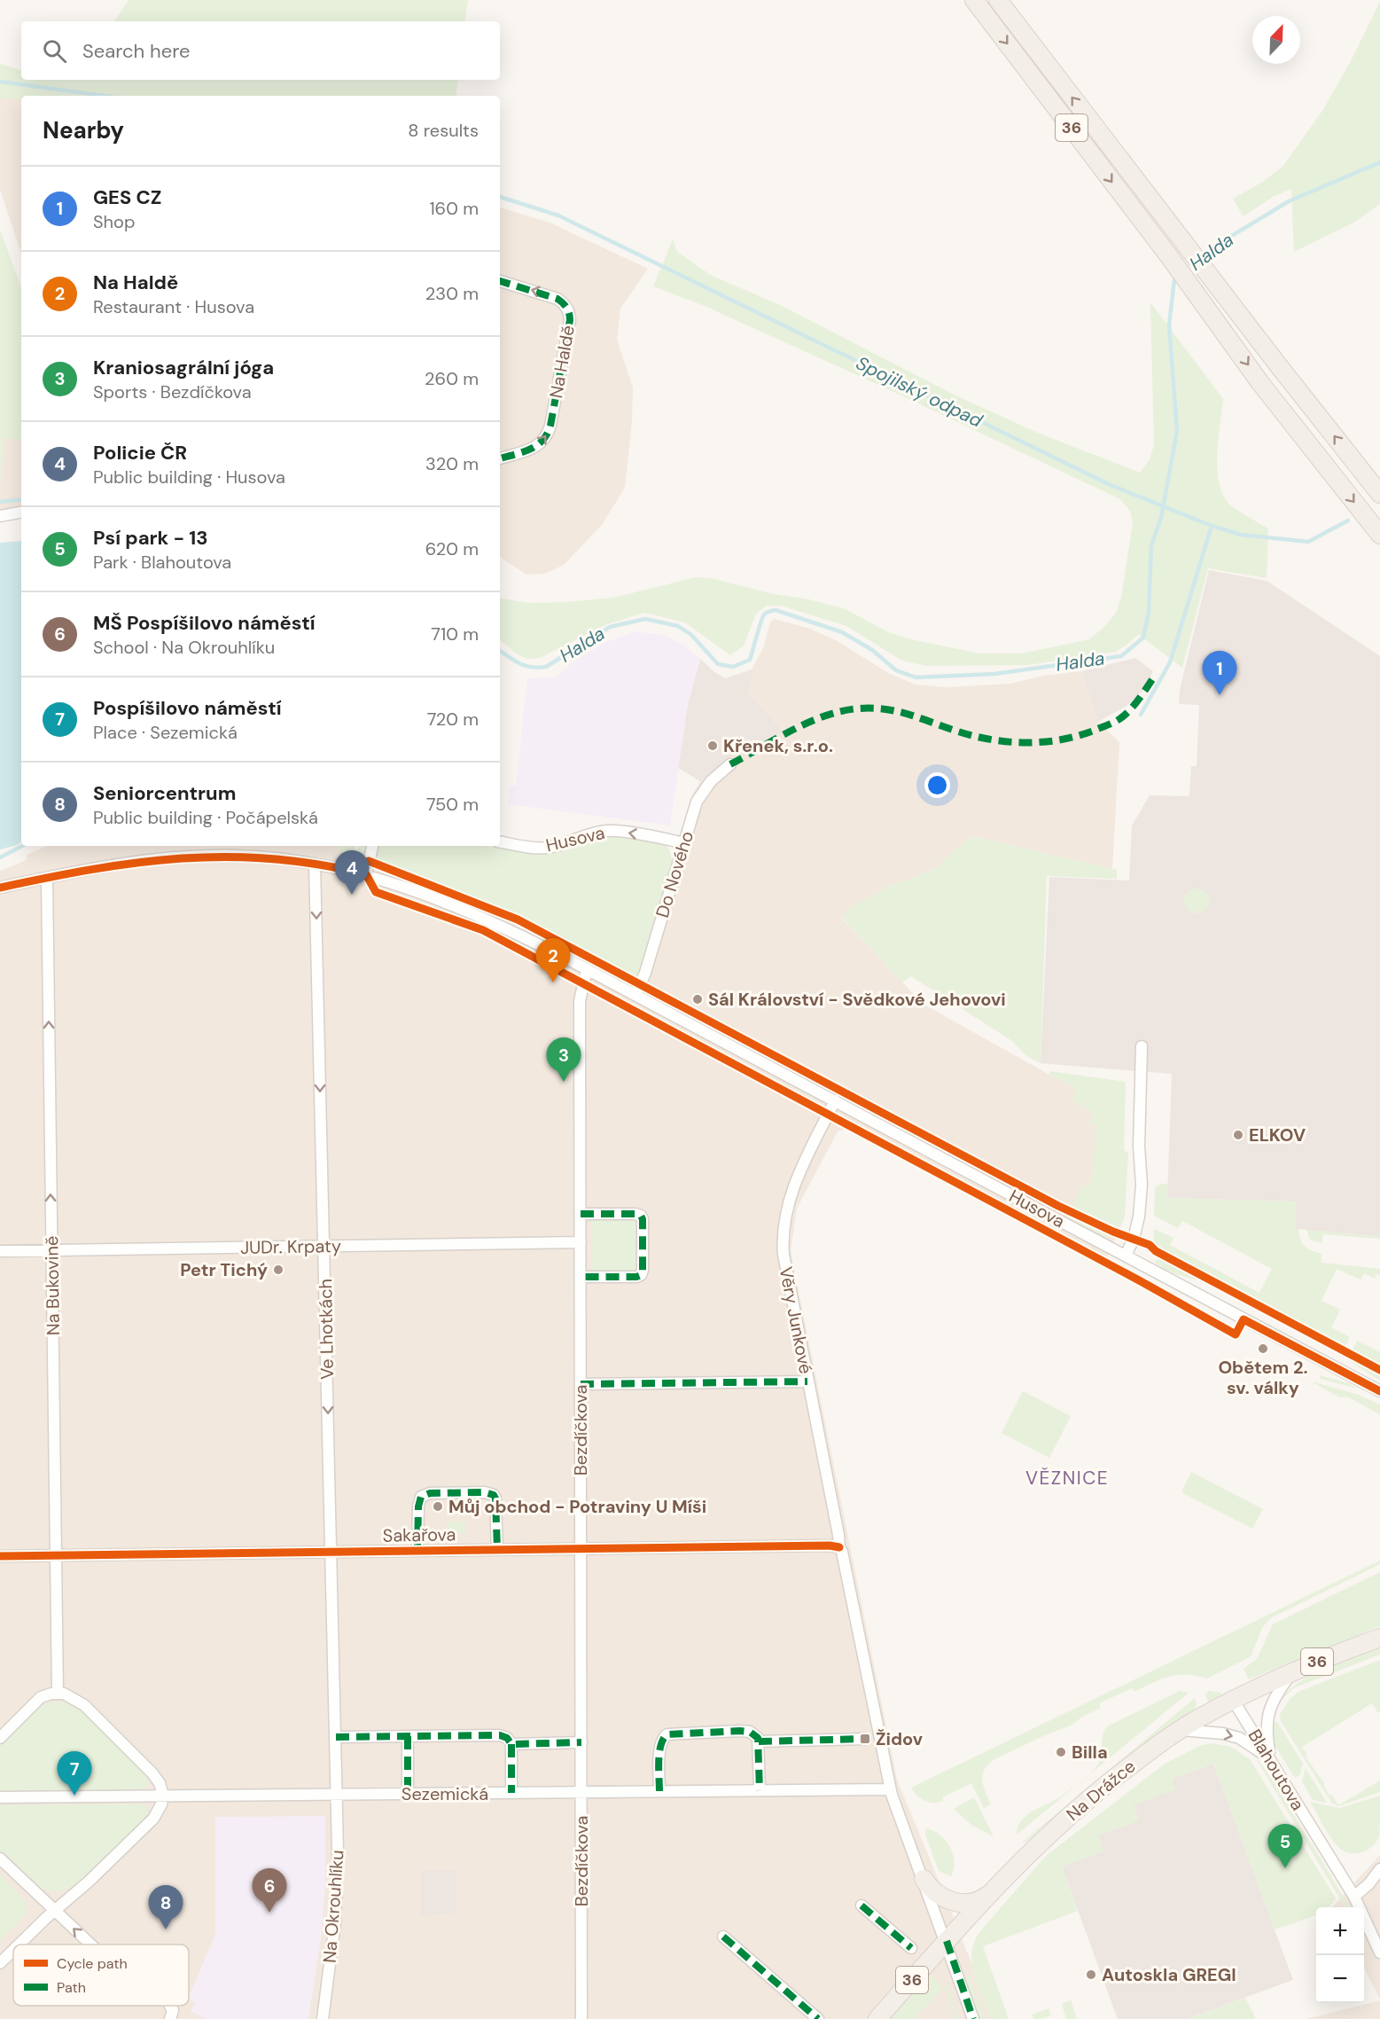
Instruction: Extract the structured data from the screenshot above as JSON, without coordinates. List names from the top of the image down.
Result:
{
  "streets": {
    "main road": ["36", "Na Drážce"],
    "street": [
      "Na Haldě",
      "Husova",
      "Do Nového",
      "JUDr. Krpaty",
      "Na Bukovině",
      "Věry Junkové",
      "Ve Lhotkách",
      "Bezdíčkova",
      "Sakařova",
      "Blahoutova",
      "Sezemická",
      "Na Okrouhlíku"
    ]
  },
  "crossings": [
    ["Husova", "Do Nového"],
    ["Husova", "Na Bukovině"],
    ["Husova", "Věry Junkové"],
    ["Husova", "Ve Lhotkách"],
    ["Husova", "Bezdíčkova"],
    ["JUDr. Krpaty", "Na Bukovině"],
    ["JUDr. Krpaty", "Ve Lhotkách"],
    ["JUDr. Krpaty", "Bezdíčkova"],
    ["Na Bukovině", "Sakařova"],
    ["Věry Junkové", "Sakařova"],
    ["Věry Junkové", "Na Drážce"],
    ["Věry Junkové", "Sezemická"],
    ["Ve Lhotkách", "Sakařova"],
    ["Ve Lhotkách", "Sezemická"],
    ["Ve Lhotkách", "Na Okrouhlíku"],
    ["Bezdíčkova", "Sakařova"],
    ["Bezdíčkova", "Sezemická"],
    ["Blahoutova", "Na Drážce"],
    ["Sezemická", "Na Okrouhlíku"]
  ],
  "one_way": ["Na Bukovině", "Ve Lhotkách"],
  "districts": ["VĚZNICE"],
  "water": ["Halda", "Spojilský odpad"],
  "places": {
    "other": [
      "Křenek, s.r.o.",
      "Sál Království - Svědkové Jehovovi",
      "ELKOV",
      "Petr Tichý",
      "Obětem 2. sv. války",
      "Můj obchod - Potraviny U Míši",
      "Billa",
      "Autoskla GREGI"
    ],
    "transit": ["Židov"]
  },
  "legend": ["Cycle path", "Path"],
  "north": "top right",
  "page": {
    "search": "Search here",
    "heading": ["Nearby", "8 results"],
    "list": [
      {
        "mark": "1",
        "name": "GES CZ",
        "note": "Shop",
        "value": "160 m"
      },
      {
        "mark": "2",
        "name": "Na Haldě",
        "note": "Restaurant · Husova",
        "value": "230 m"
      },
      {
        "mark": "3",
        "name": "Kraniosagrální jóga",
        "note": "Sports · Bezdíčkova",
        "value": "260 m"
      },
      {
        "mark": "4",
        "name": "Policie ČR",
        "note": "Public building · Husova",
        "value": "320 m"
      },
      {
        "mark": "5",
        "name": "Psí park - 13",
        "note": "Park · Blahoutova",
        "value": "620 m"
      },
      {
        "mark": "6",
        "name": "MŠ Pospíšilovo náměstí",
        "note": "School · Na Okrouhlíku",
        "value": "710 m"
      },
      {
        "mark": "7",
        "name": "Pospíšilovo náměstí",
        "note": "Place · Sezemická",
        "value": "720 m"
      },
      {
        "mark": "8",
        "name": "Seniorcentrum",
        "note": "Public building · Počápelská",
        "value": "750 m"
      }
    ],
    "pins": [
      "1",
      "4",
      "2",
      "3",
      "7",
      "5",
      "6",
      "8"
    ],
    "map_buttons": ["+", "−"]
  }
}
